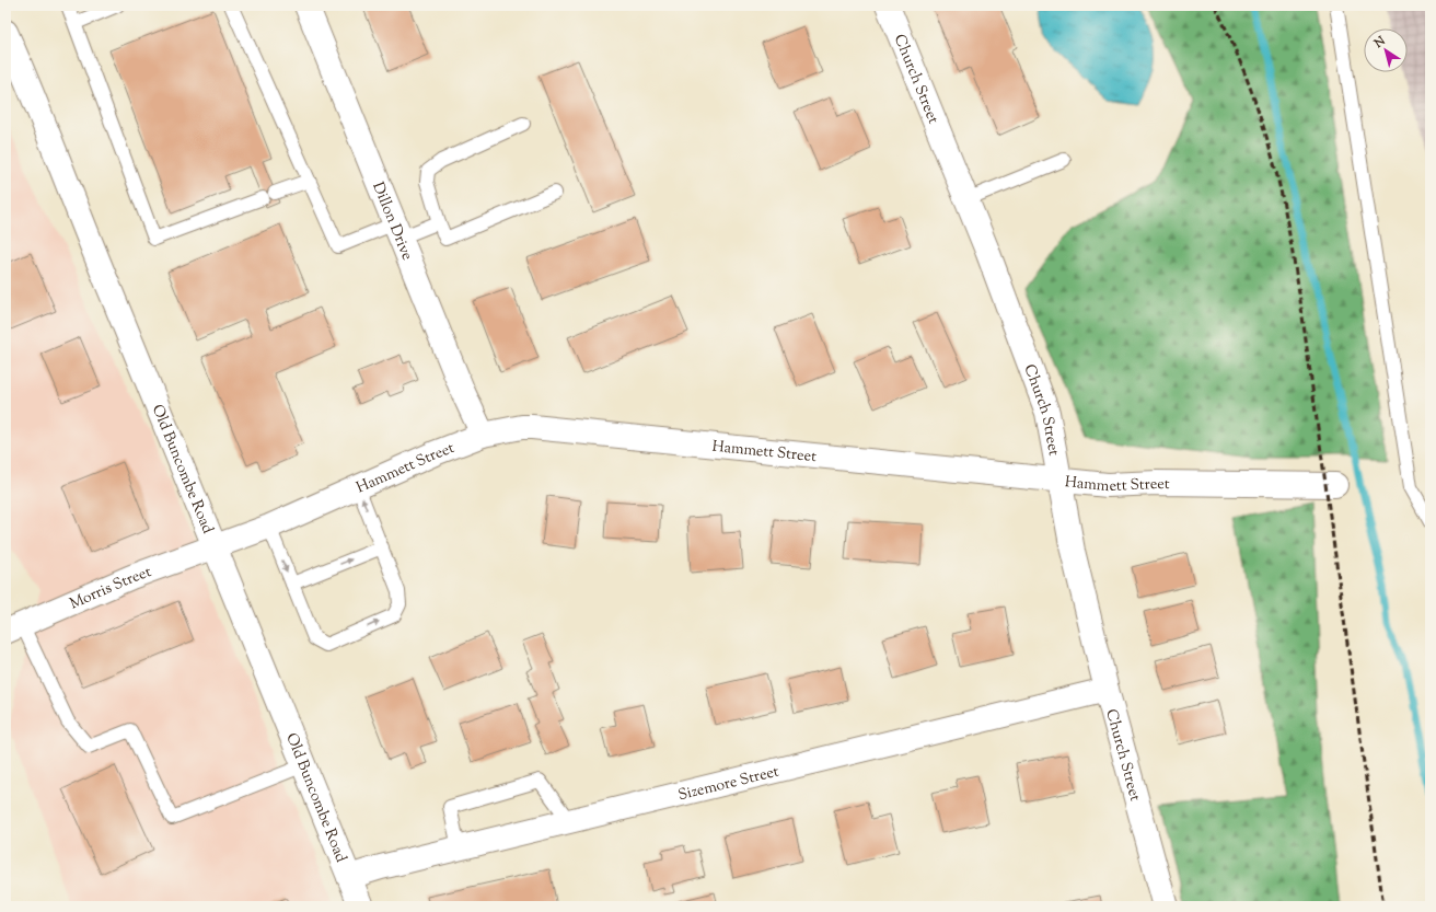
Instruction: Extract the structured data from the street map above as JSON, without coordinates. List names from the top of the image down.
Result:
{
  "streets": {
    "street": [
      "Church Street",
      "Dillon Drive",
      "Hammett Street",
      "Old Buncombe Road",
      "Morris Street",
      "Sizemore Street"
    ]
  },
  "crossings": [
    ["Church Street", "Hammett Street"],
    ["Church Street", "Sizemore Street"],
    ["Dillon Drive", "Hammett Street"],
    ["Hammett Street", "Old Buncombe Road"],
    ["Hammett Street", "Morris Street"],
    ["Old Buncombe Road", "Morris Street"],
    ["Old Buncombe Road", "Sizemore Street"]
  ],
  "north": "top left"
}
